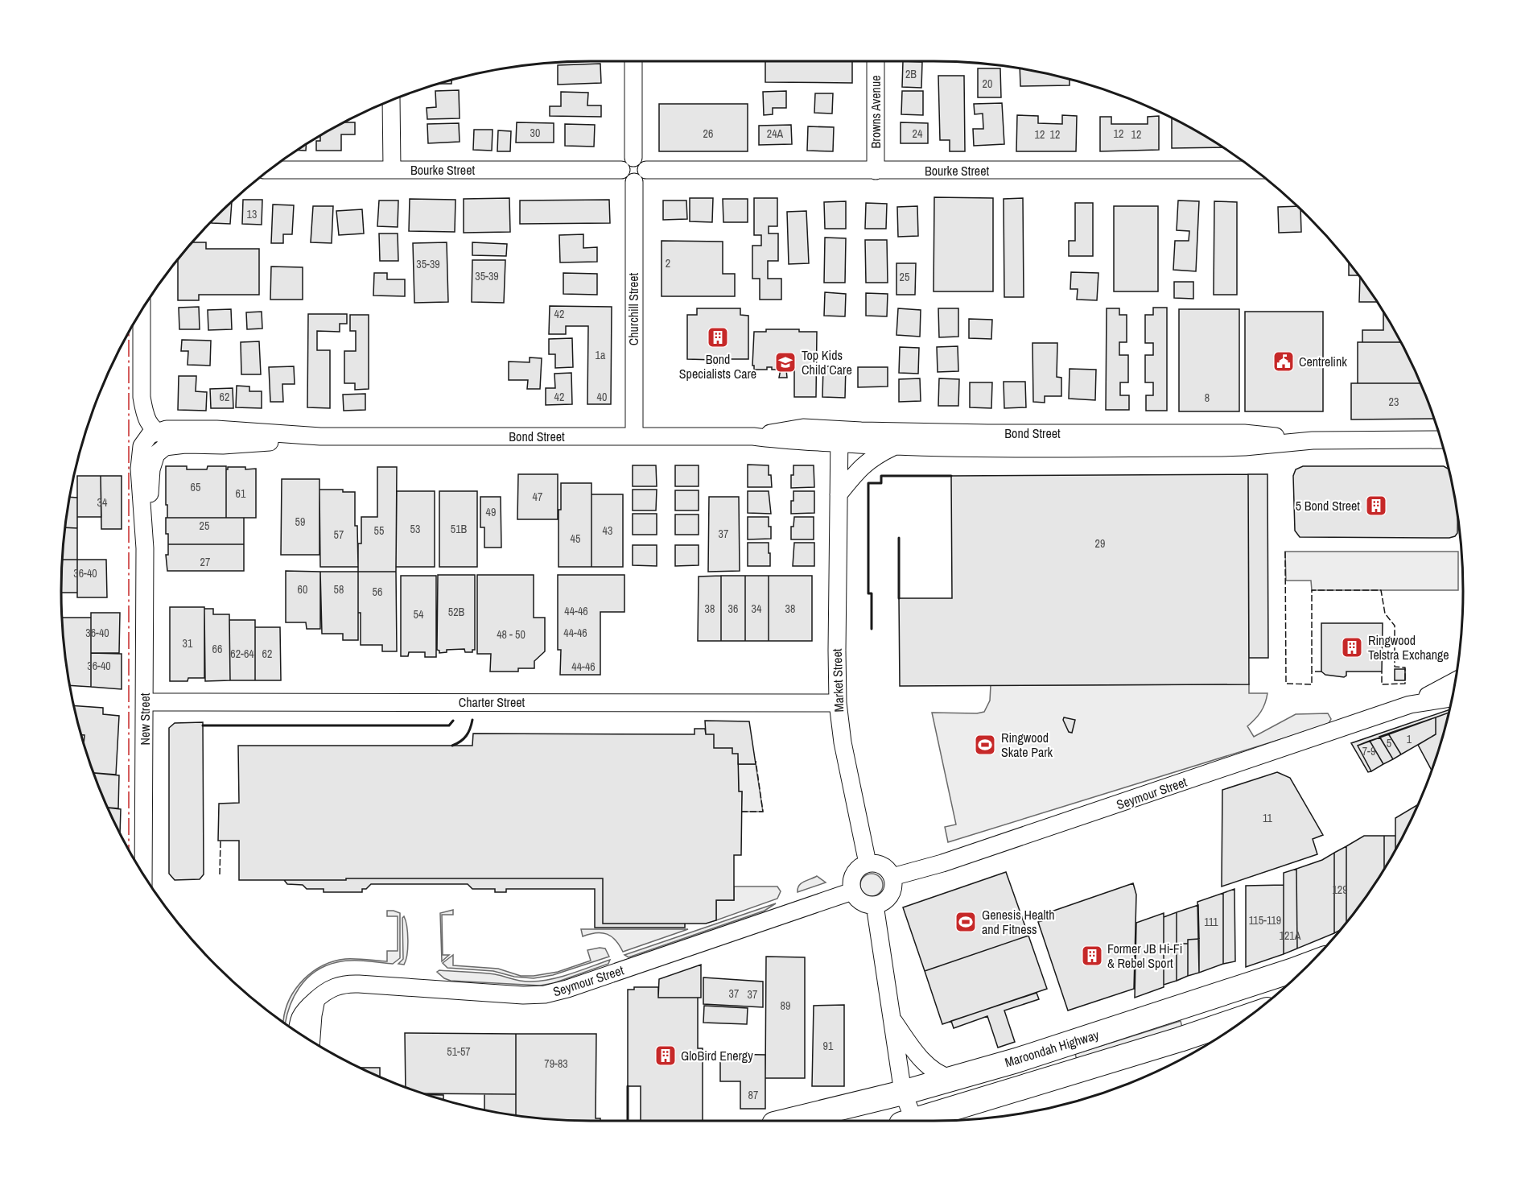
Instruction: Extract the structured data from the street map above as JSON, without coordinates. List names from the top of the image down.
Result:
{
  "streets": {
    "highway": ["Maroondah Highway"],
    "street": [
      "Browns Avenue",
      "Bourke Street",
      "Churchill Street",
      "Bond Street",
      "Market Street",
      "Charter Street",
      "New Street",
      "Seymour Street"
    ]
  },
  "crossings": [
    ["Browns Avenue", "Bourke Street"],
    ["Bourke Street", "Churchill Street"],
    ["Churchill Street", "Bond Street"],
    ["Bond Street", "Market Street"],
    ["Bond Street", "New Street"],
    ["Market Street", "Charter Street"],
    ["Market Street", "Seymour Street"],
    ["Charter Street", "New Street"]
  ],
  "places": {
    "building": [
      "Bond Specialists Care",
      "5 Bond Street",
      "Ringwood Telstra Exchange",
      "Former JB Hi-Fi & Rebel Sport",
      "GloBird Energy"
    ],
    "public building": ["Centrelink"],
    "school or university": ["Top Kids Child Care"],
    "sports": ["Ringwood Skate Park", "Genesis Health and Fitness"]
  },
  "house_numbers": [
    "2B",
    "20",
    "30",
    "26",
    "24A",
    "24",
    "12",
    "12",
    "12",
    "12",
    "13",
    "2",
    "35-39",
    "35-39",
    "25",
    "42",
    "1a",
    "62",
    "42",
    "40",
    "8",
    "23",
    "65",
    "61",
    "47",
    "34",
    "49",
    "59",
    "25",
    "53",
    "51B",
    "55",
    "43",
    "37",
    "57",
    "45",
    "29",
    "27",
    "36-40",
    "60",
    "58",
    "56",
    "38",
    "36",
    "34",
    "38",
    "44-46",
    "52B",
    "54",
    "36-40",
    "44-46",
    "48 - 50",
    "31",
    "66",
    "62-64",
    "62",
    "36-40",
    "44-46",
    "1",
    "5",
    "7-9",
    "11",
    "129",
    "115-119",
    "111",
    "121A",
    "37",
    "37",
    "89",
    "91",
    "51-57",
    "79-83",
    "87"
  ]
}
